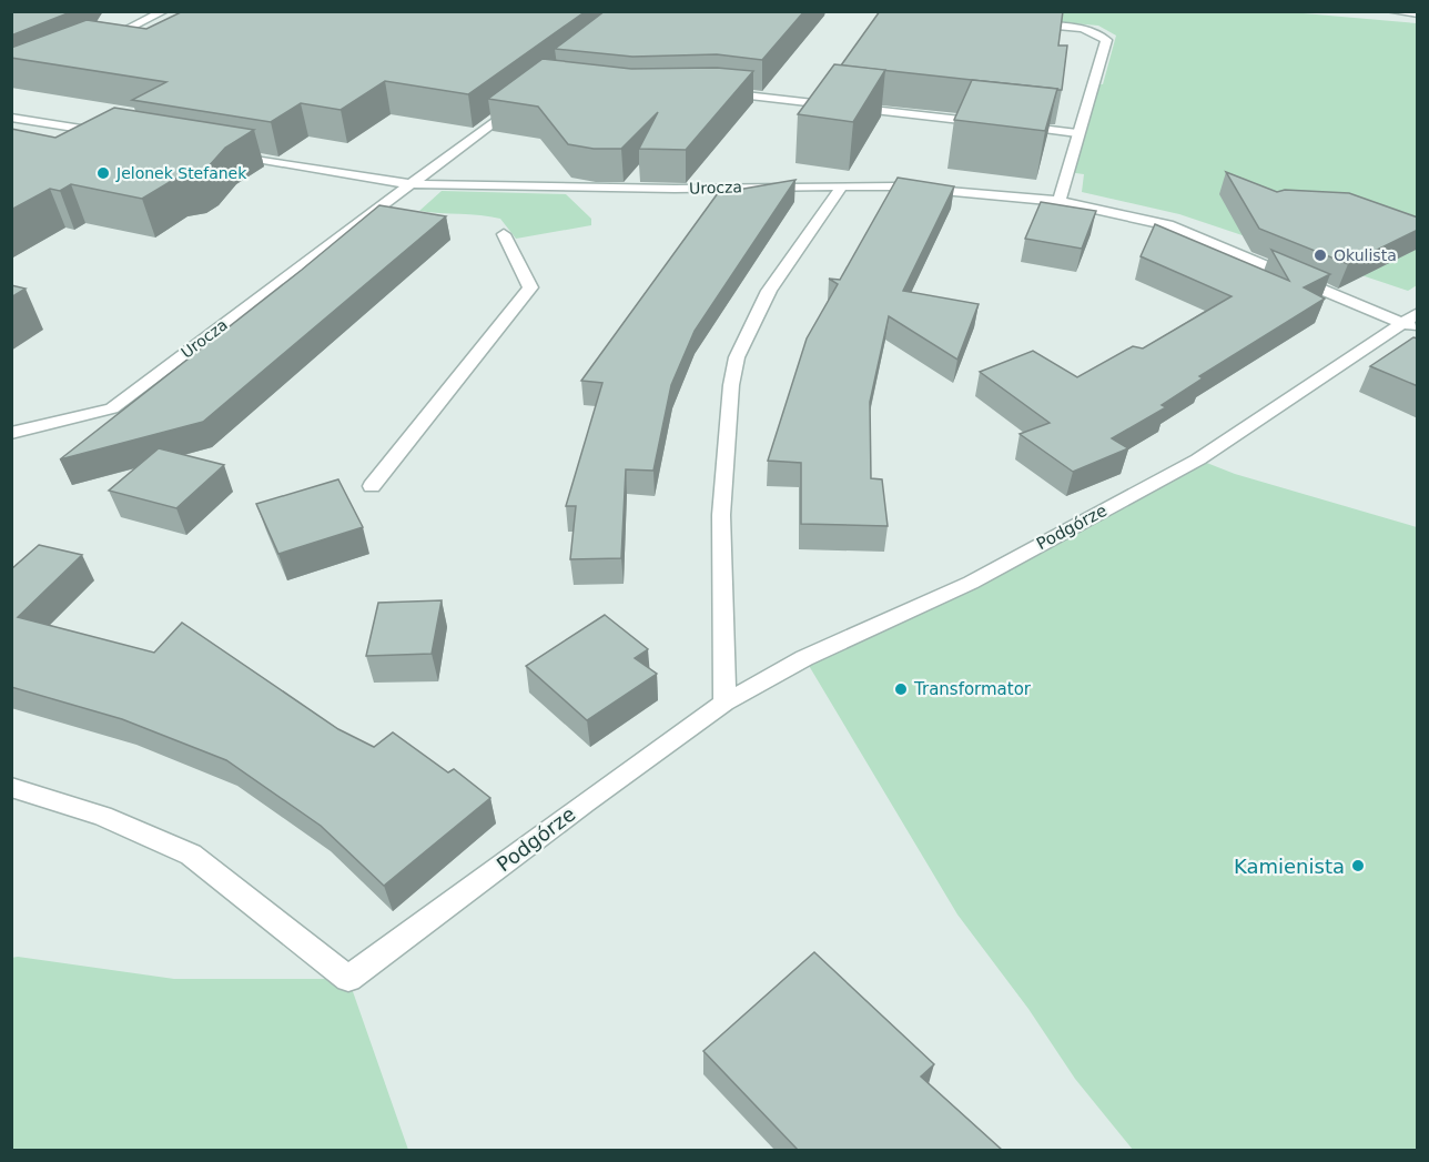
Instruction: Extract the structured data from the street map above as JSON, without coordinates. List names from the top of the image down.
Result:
{
  "streets": {
    "street": ["Urocza", "Podgórze"]
  },
  "crossings": [
    ["Urocza", "Podgórze"]
  ],
  "places": [
    "Jelonek Stefanek",
    "Okulista",
    "Transformator",
    "Kamienista"
  ]
}
